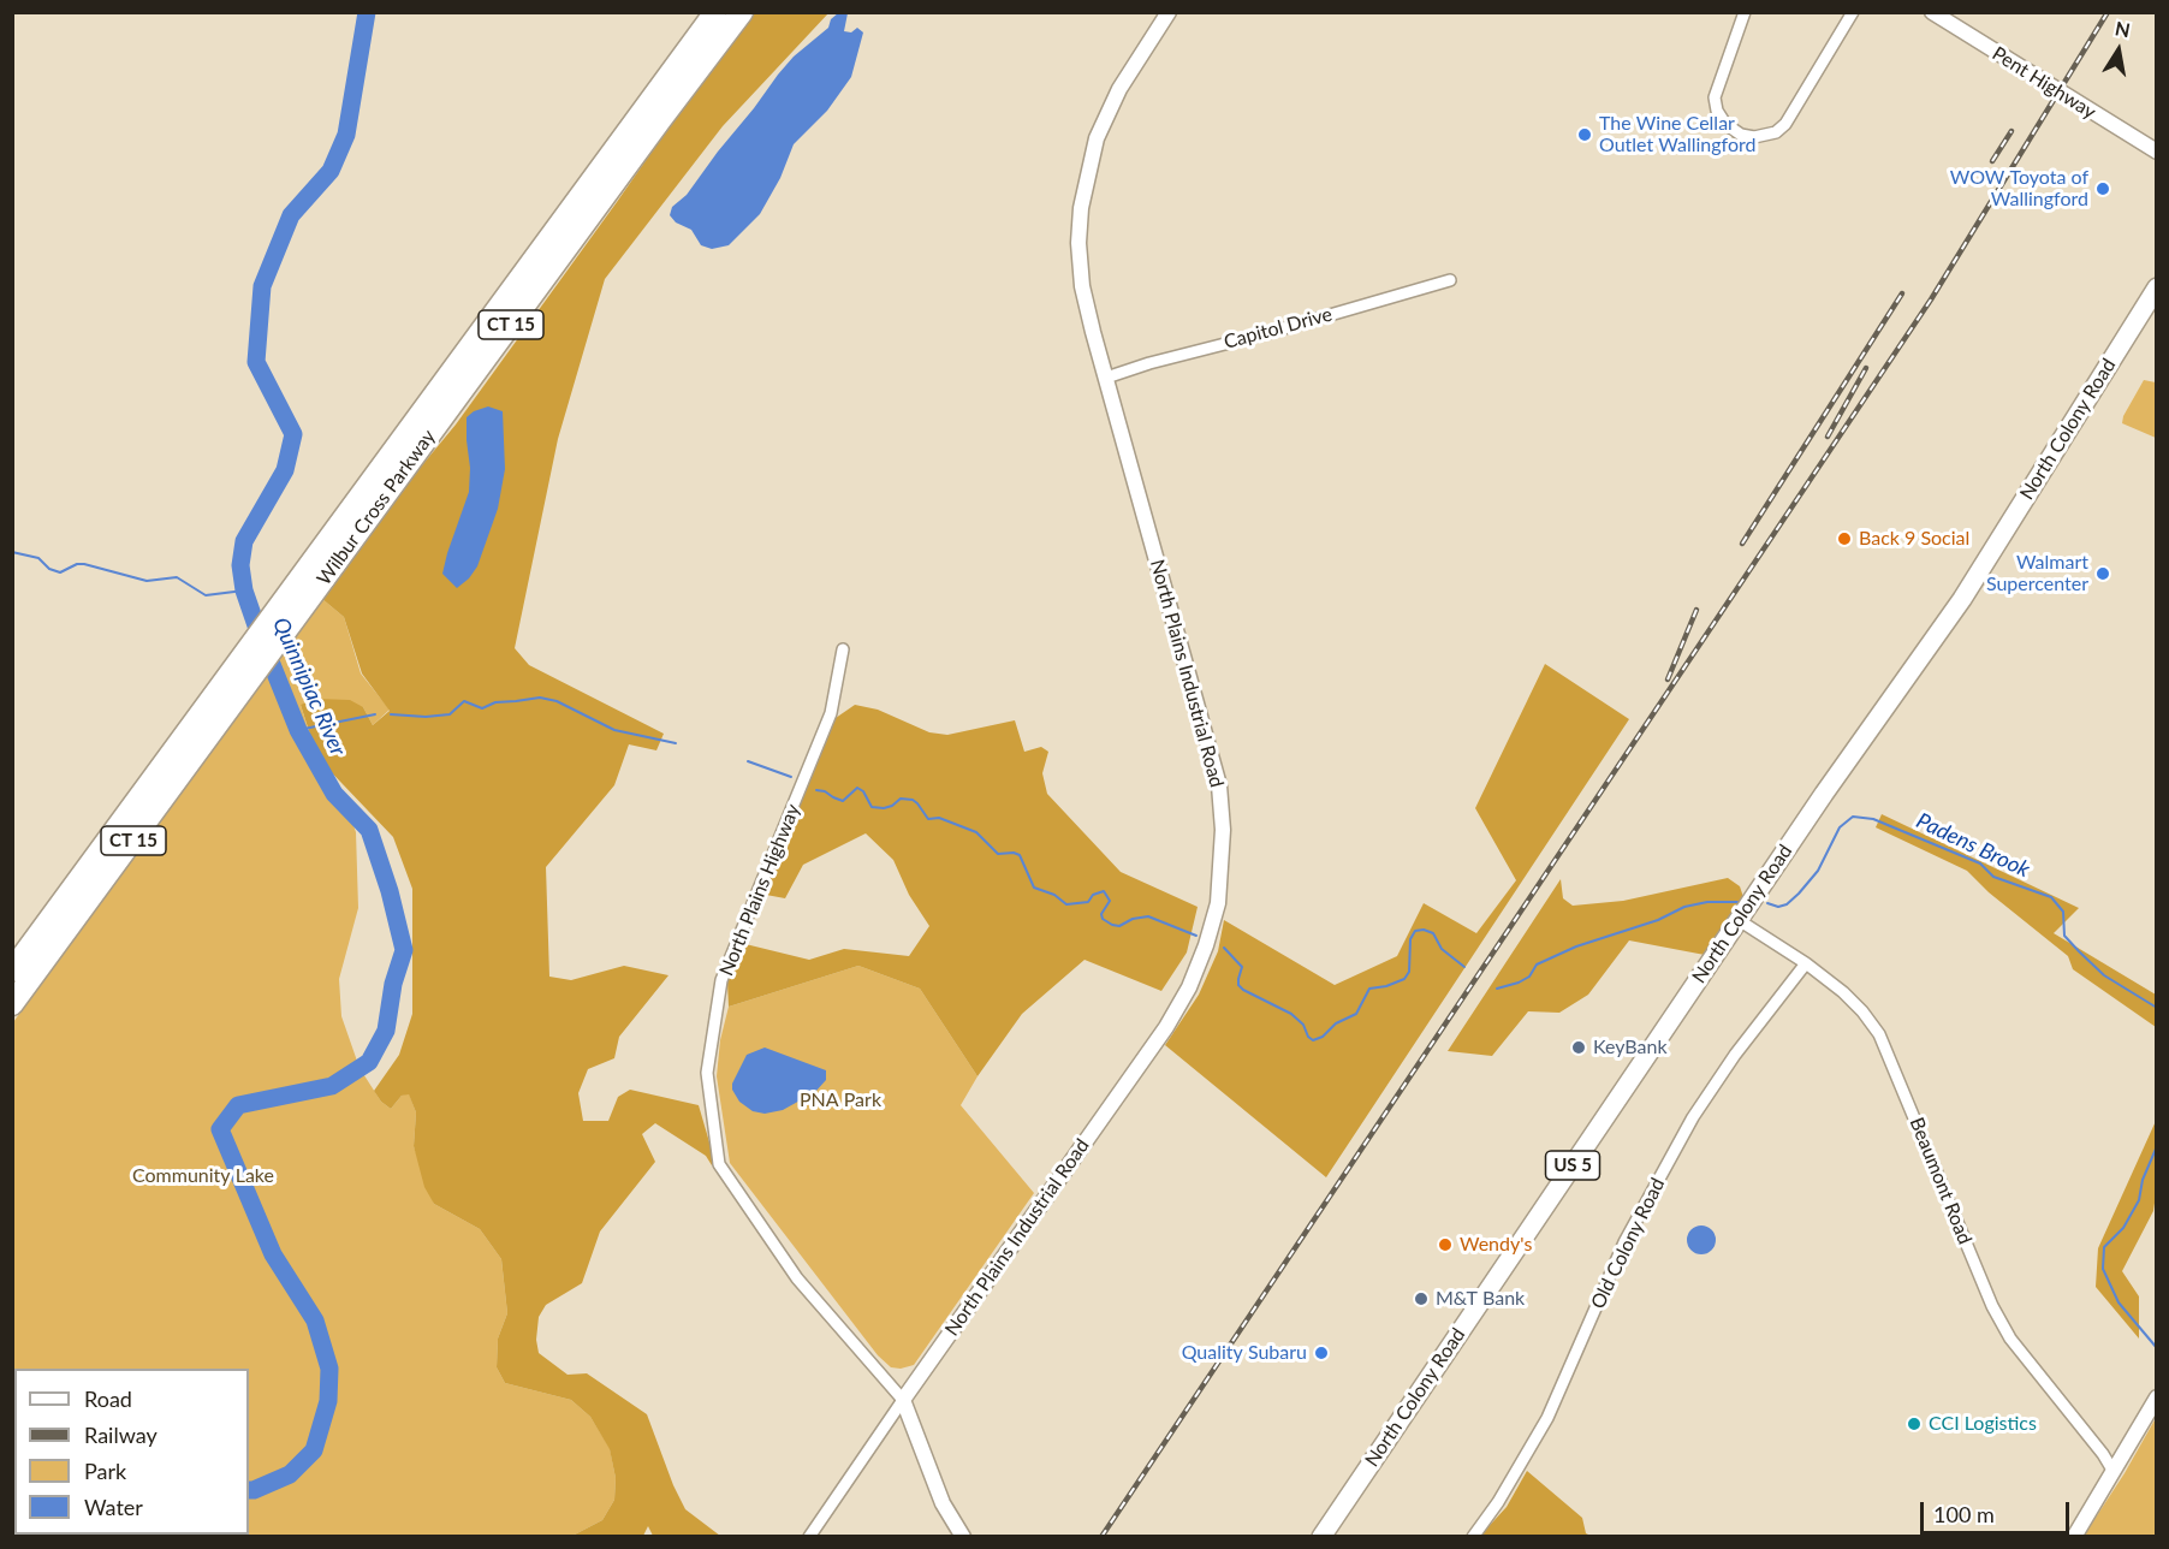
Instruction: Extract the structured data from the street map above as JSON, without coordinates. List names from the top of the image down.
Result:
{
  "streets": {
    "highway": ["CT 15", "Wilbur Cross Parkway"],
    "main road": ["North Colony Road", "US 5"],
    "street": [
      "Pent Highway",
      "Capitol Drive",
      "North Plains Industrial Road",
      "North Plains Highway",
      "Beaumont Road",
      "Old Colony Road"
    ]
  },
  "crossings": [
    ["Capitol Drive", "North Plains Industrial Road"],
    ["North Colony Road", "Beaumont Road"],
    ["North Plains Industrial Road", "North Plains Highway"],
    ["Beaumont Road", "Old Colony Road"]
  ],
  "water": ["Quinnipiac River", "Padens Brook"],
  "parks": ["PNA Park", "Community Lake"],
  "places": [
    "The Wine Cellar Outlet Wallingford",
    "WOW Toyota of Wallingford",
    "Back 9 Social",
    "Walmart Supercenter",
    "KeyBank",
    "Wendy's",
    "M&T Bank",
    "Quality Subaru",
    "CCI Logistics"
  ],
  "legend": [
    "Road",
    "Railway",
    "Park",
    "Water"
  ],
  "scale_bar": "100 m",
  "north": "top"
}
